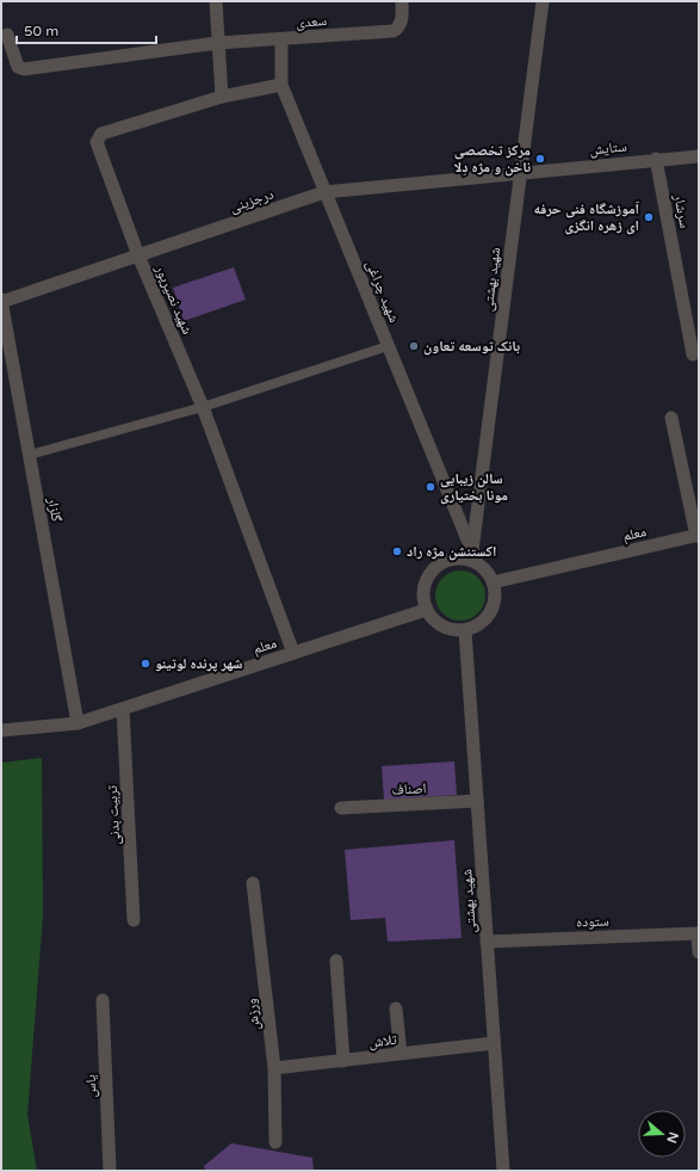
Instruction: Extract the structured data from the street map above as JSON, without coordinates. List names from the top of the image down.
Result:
{
  "streets": {
    "street": [
      "سعدی",
      "ستایش",
      "درجزینی",
      "سرشار",
      "شهید بهشتی",
      "شهید چراغی",
      "شهید نصیرپور",
      "گلزار",
      "معلم",
      "اصناف",
      "تربیت بدنی",
      "ستوده",
      "ورزش",
      "تلاش",
      "یاس"
    ]
  },
  "crossings": [
    ["سعدی", "شهید چراغی"],
    ["ستایش", "درجزینی"],
    ["ستایش", "سرشار"],
    ["ستایش", "شهید بهشتی"],
    ["درجزینی", "شهید بهشتی"],
    ["درجزینی", "شهید چراغی"],
    ["درجزینی", "شهید نصیرپور"],
    ["درجزینی", "گلزار"],
    ["شهید بهشتی", "شهید چراغی"],
    ["شهید بهشتی", "معلم"],
    ["شهید بهشتی", "اصناف"],
    ["شهید بهشتی", "ستوده"],
    ["شهید بهشتی", "تلاش"],
    ["شهید چراغی", "شهید نصیرپور"],
    ["شهید چراغی", "معلم"],
    ["شهید نصیرپور", "معلم"],
    ["گلزار", "معلم"],
    ["معلم", "تربیت بدنی"],
    ["ورزش", "تلاش"]
  ],
  "places": [
    "مرکز تخصصی ناخن و مژه دِلا",
    "آموزشگاه فنی حرفه ای زهره انگزی",
    "بانک توسعه تعاون",
    "سالن زیبایی مونا بختیاری",
    "اکستنشن مژه راد",
    "شهر پرنده لوتینو"
  ],
  "scale_bar": "50 m",
  "north": "right"
}
